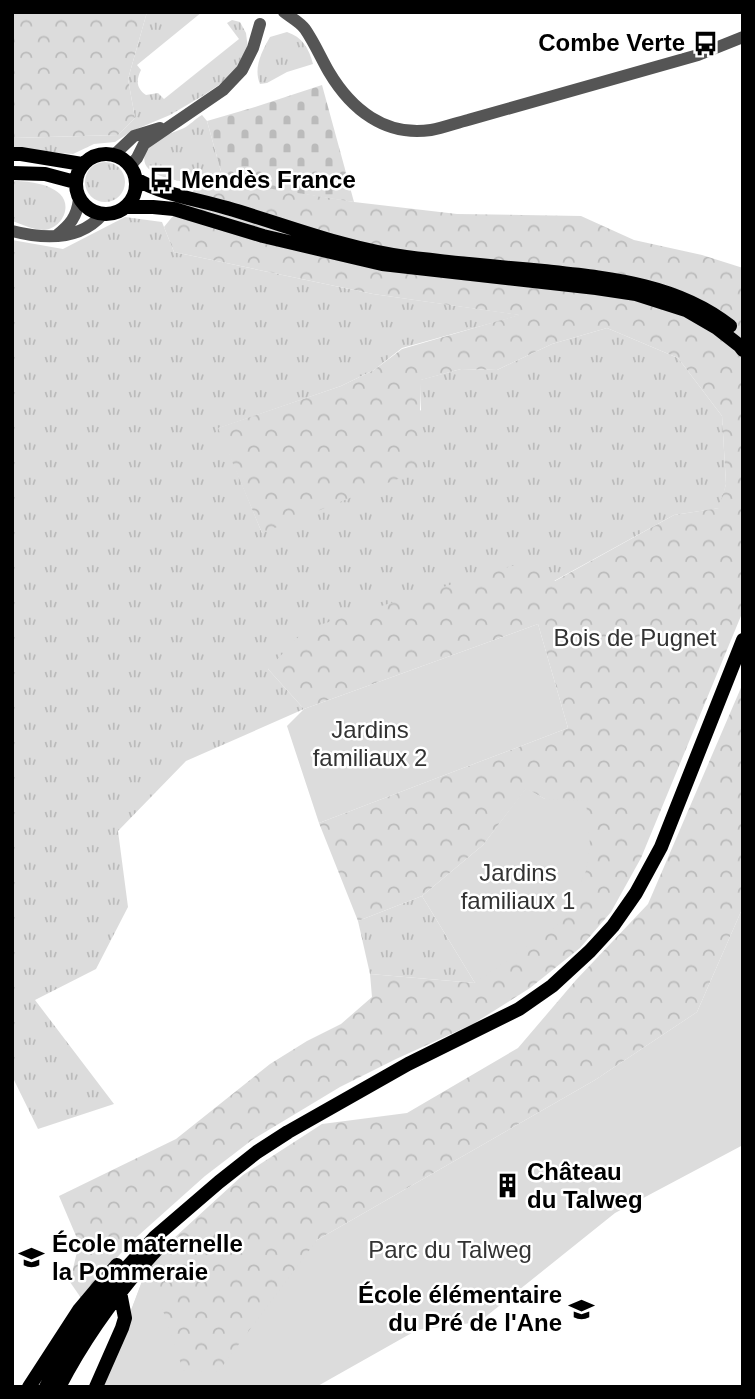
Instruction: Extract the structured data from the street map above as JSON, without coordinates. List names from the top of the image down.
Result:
{
  "parks": [
    "Bois de Pugnet",
    "Jardins familiaux 2",
    "Jardins familiaux 1",
    "Parc du Talweg"
  ],
  "places": {
    "bus stop": ["Combe Verte", "Mendès France"],
    "building": ["Château du Talweg"],
    "school or university": ["École maternelle la Pommeraie", "École élémentaire du Pré de l'Ane"]
  }
}
